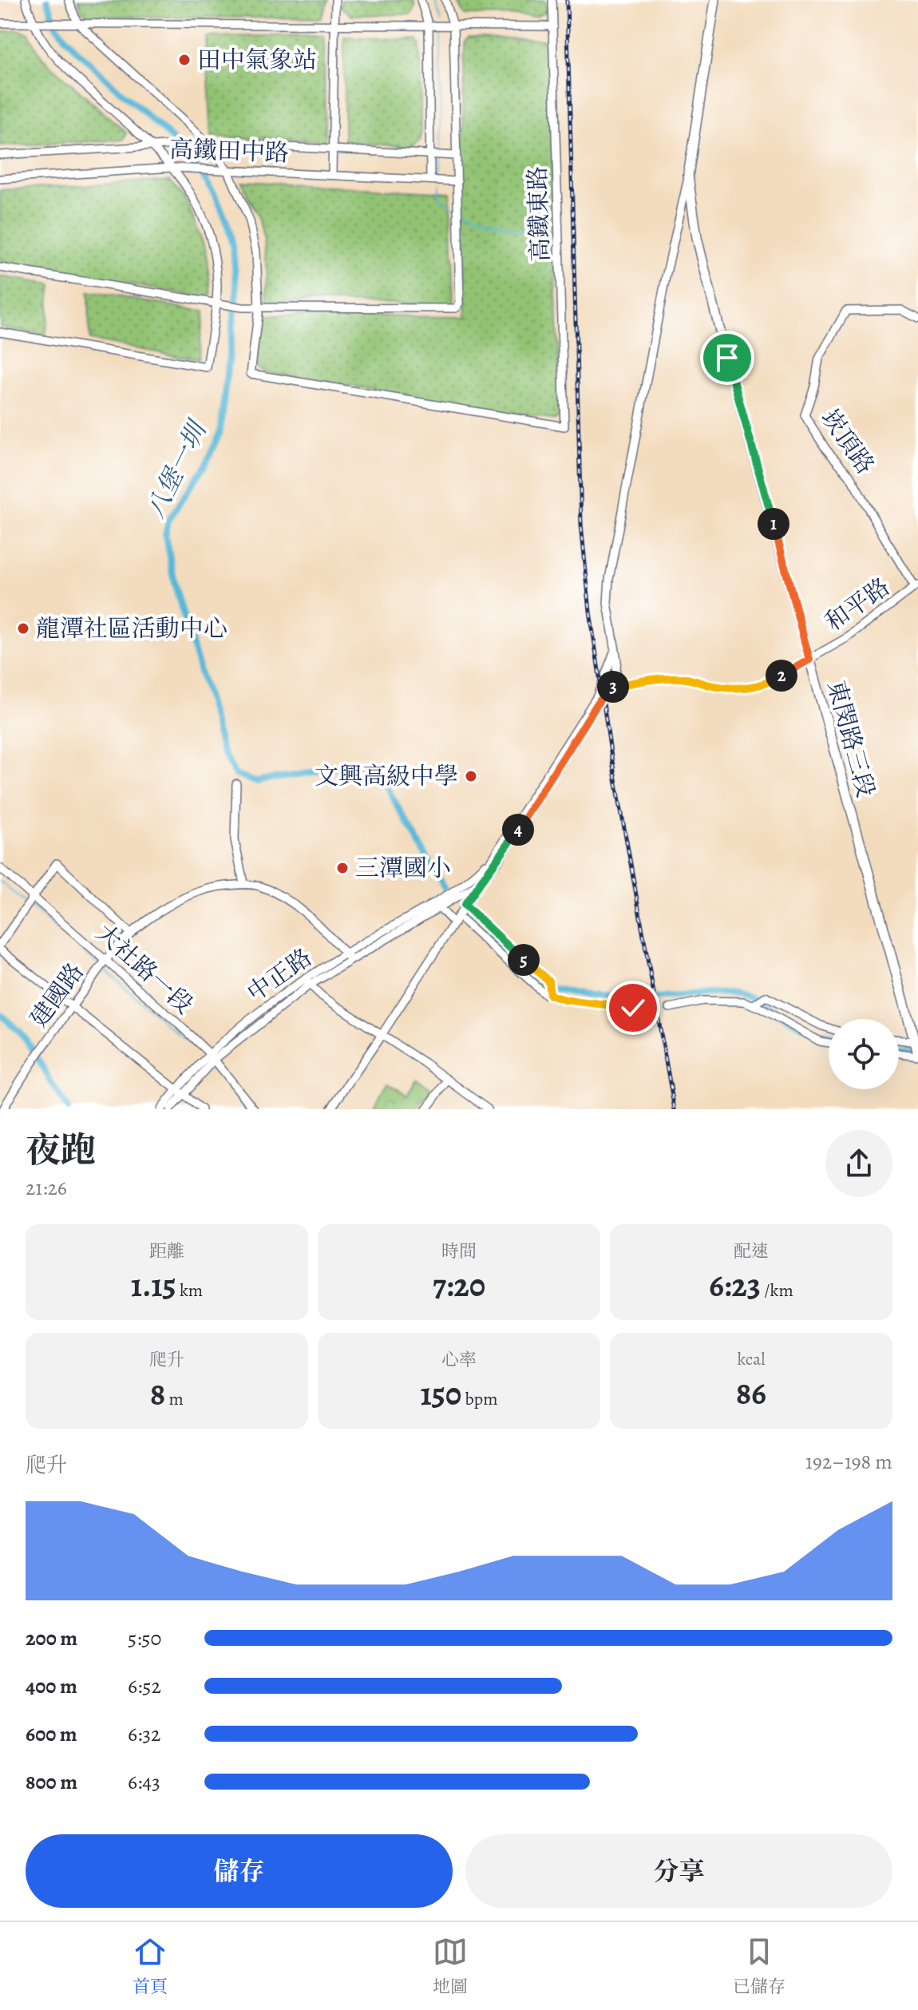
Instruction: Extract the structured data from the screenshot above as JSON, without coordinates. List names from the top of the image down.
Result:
{
  "streets": {
    "main road": ["東閔路三段"],
    "street": [
      "高鐵田中路",
      "高鐵東路",
      "崁頂路",
      "和平路",
      "大社路一段",
      "中正路",
      "建國路"
    ]
  },
  "crossings": [
    ["崁頂路", "和平路"],
    ["和平路", "東閔路三段"],
    ["大社路一段", "中正路"],
    ["大社路一段", "建國路"],
    ["中正路", "建國路"]
  ],
  "water": ["八堡一圳"],
  "places": [
    "田中氣象站",
    "龍潭社區活動中心",
    "文興高級中學",
    "三潭國小"
  ],
  "page": {
    "pins": [
      "1",
      "2",
      "3",
      "4",
      "5"
    ],
    "heading": ["夜跑", "21:26"],
    "stats": [
      ["距離", "1.15 km"],
      ["時間", "7:20"],
      ["配速", "6:23 /km"],
      ["爬升", "8 m"],
      ["心率", "150 bpm"],
      ["kcal", "86"]
    ],
    "chart": ["爬升", "192–198 m"],
    "list": [
      {
        "name": "200 m",
        "note": "5:50"
      },
      {
        "name": "400 m",
        "note": "6:52"
      },
      {
        "name": "600 m",
        "note": "6:32"
      },
      {
        "name": "800 m",
        "note": "6:43"
      }
    ],
    "buttons": ["儲存", "分享"],
    "tabs": ["首頁", "地圖", "已儲存"]
  }
}
